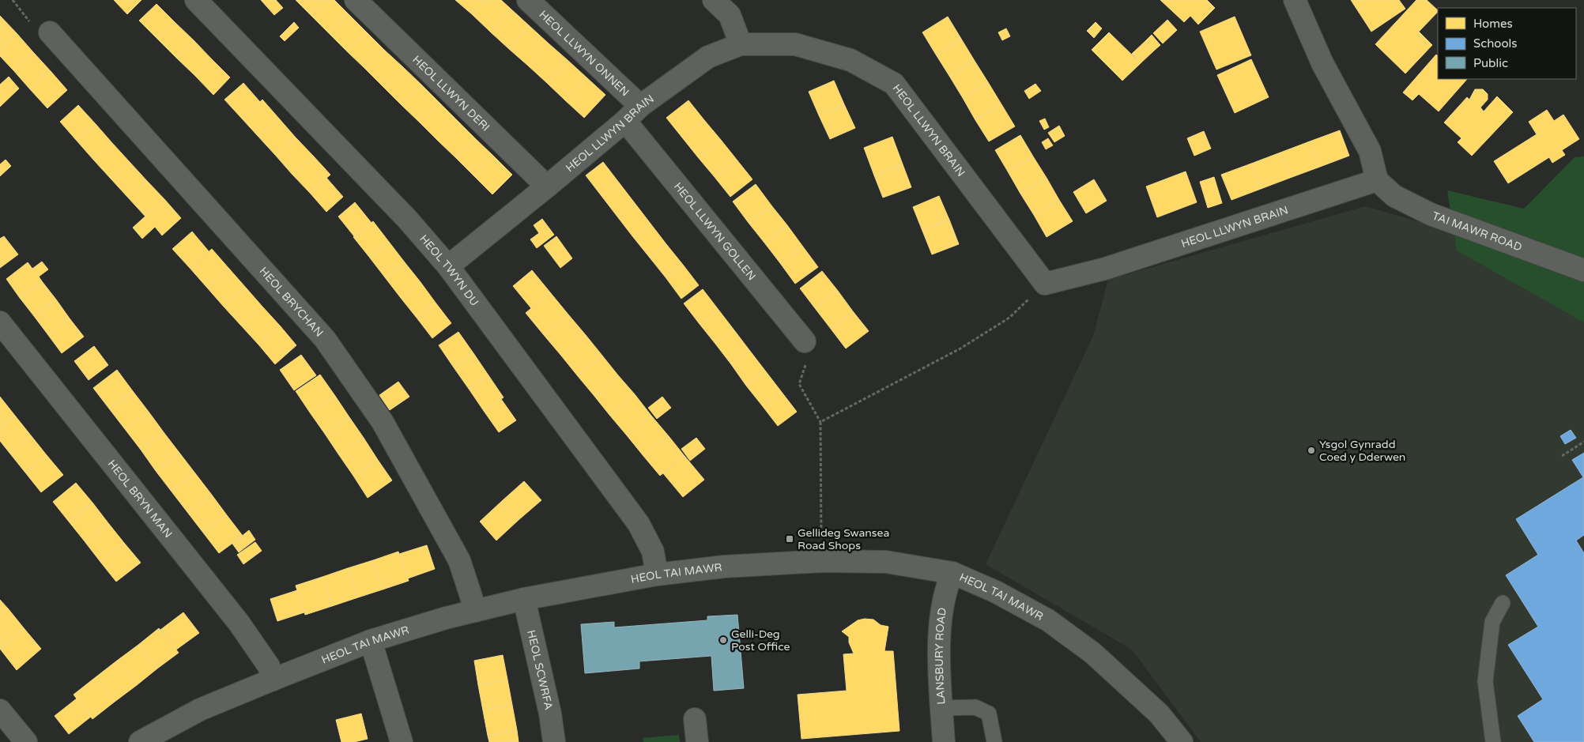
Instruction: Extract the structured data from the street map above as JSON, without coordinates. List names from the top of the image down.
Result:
{
  "streets": {
    "street": [
      "HEOL LLWYN ONNEN",
      "HEOL LLWYN DERI",
      "HEOL LLWYN BRAIN",
      "HEOL LLWYN GOLLEN",
      "TAI MAWR ROAD",
      "HEOL TWYN DU",
      "HEOL BRYCHAN",
      "HEOL BRYN MAN",
      "HEOL TAI MAWR",
      "LANSBURY ROAD",
      "HEOL SCWRFA"
    ]
  },
  "crossings": [
    ["HEOL LLWYN ONNEN", "HEOL LLWYN BRAIN"],
    ["HEOL LLWYN DERI", "HEOL LLWYN BRAIN"],
    ["HEOL LLWYN BRAIN", "HEOL LLWYN GOLLEN"],
    ["HEOL LLWYN BRAIN", "TAI MAWR ROAD"],
    ["HEOL LLWYN BRAIN", "HEOL TWYN DU"],
    ["HEOL TWYN DU", "HEOL TAI MAWR"],
    ["HEOL BRYCHAN", "HEOL TAI MAWR"],
    ["HEOL BRYN MAN", "HEOL TAI MAWR"],
    ["HEOL TAI MAWR", "LANSBURY ROAD"],
    ["HEOL TAI MAWR", "HEOL SCWRFA"]
  ],
  "places": {
    "other": ["Ysgol Gynradd Coed y Dderwen", "Gelli-Deg Post Office"],
    "transit": ["Gellideg Swansea Road Shops"]
  },
  "legend": ["Homes", "Schools", "Public"]
}
